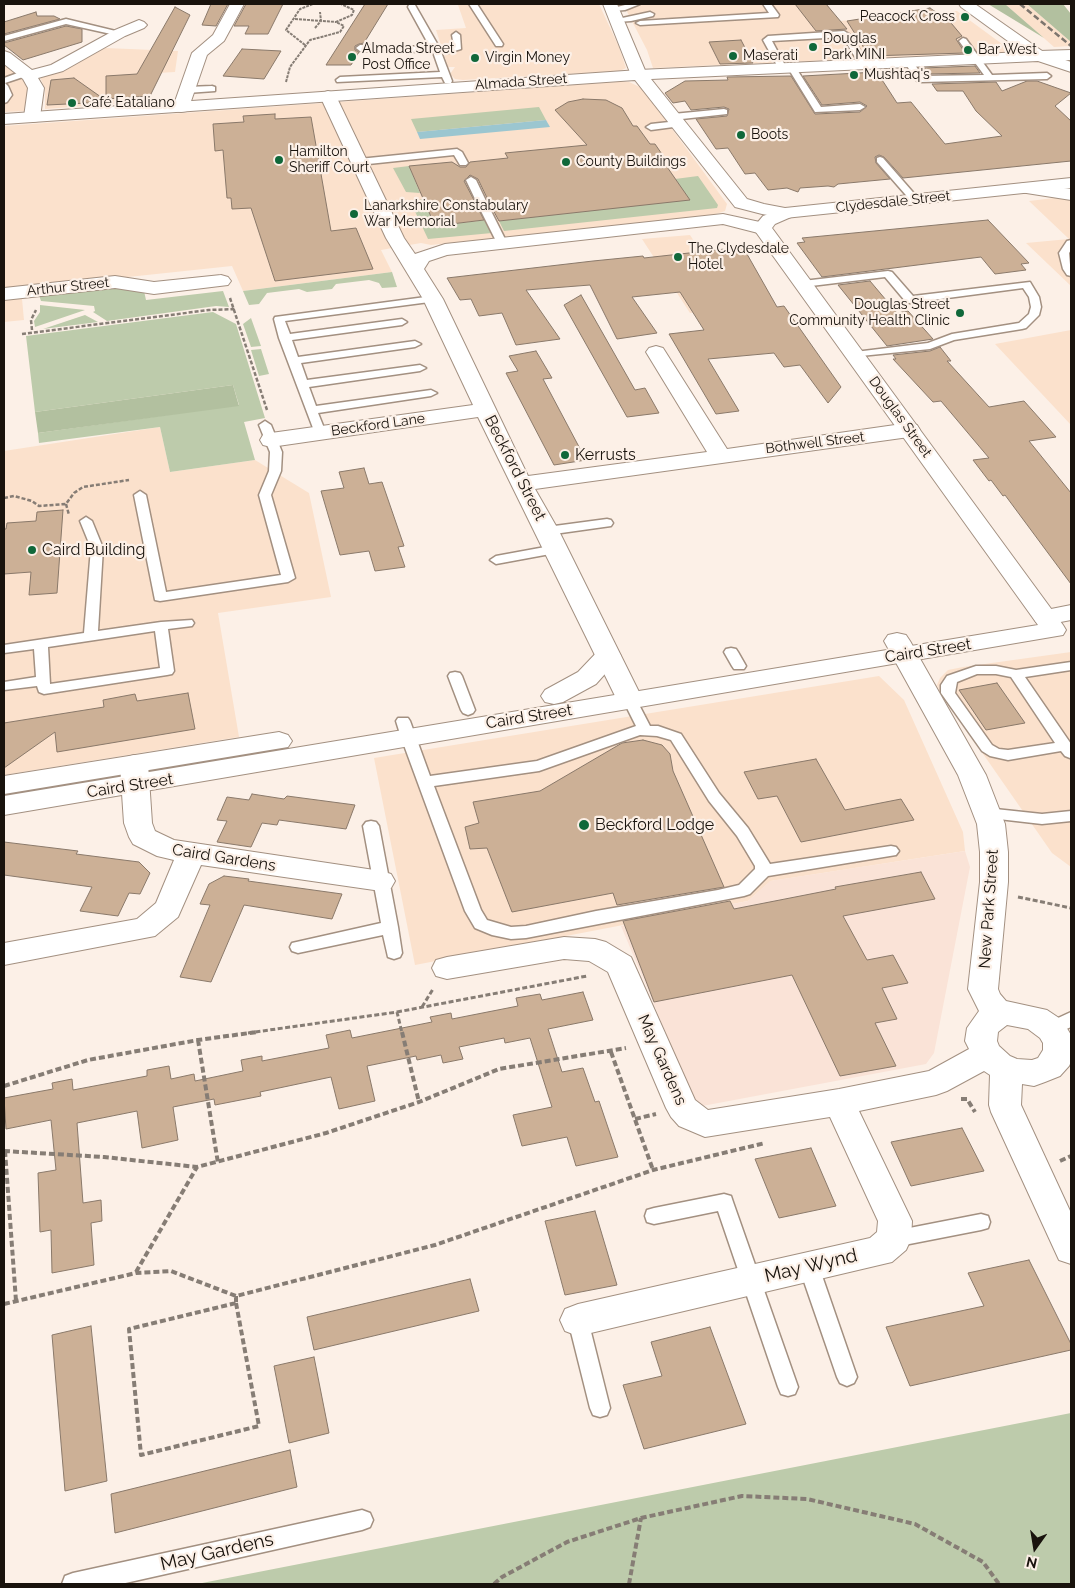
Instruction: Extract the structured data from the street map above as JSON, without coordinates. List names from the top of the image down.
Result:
{
  "streets": {
    "street": [
      "Almada Street",
      "Clydesdale Street",
      "Arthur Street",
      "Douglas Street",
      "Beckford Lane",
      "Bothwell Street",
      "Beckford Street",
      "Caird Street",
      "Caird Gardens",
      "New Park Street",
      "May Gardens",
      "May Wynd"
    ]
  },
  "crossings": [
    ["Almada Street", "Beckford Street"],
    ["Douglas Street", "Bothwell Street"],
    ["Douglas Street", "Caird Street"],
    ["Beckford Lane", "Beckford Street"],
    ["Bothwell Street", "Beckford Street"],
    ["Beckford Street", "Caird Street"],
    ["Caird Street", "Caird Gardens"],
    ["Caird Street", "New Park Street"]
  ],
  "places": [
    "Peacock Cross",
    "Douglas Park MINI",
    "Bar West",
    "Maserati",
    "Almada Street Post Office",
    "Virgin Money",
    "Mushtaq's",
    "Café Eataliano",
    "Boots",
    "Hamilton Sheriff Court",
    "County Buildings",
    "Lanarkshire Constabulary War Memorial",
    "The Clydesdale Hotel",
    "Douglas Street Community Health Clinic",
    "Kerrusts",
    "Caird Building",
    "Beckford Lodge"
  ],
  "north": "bottom"
}
